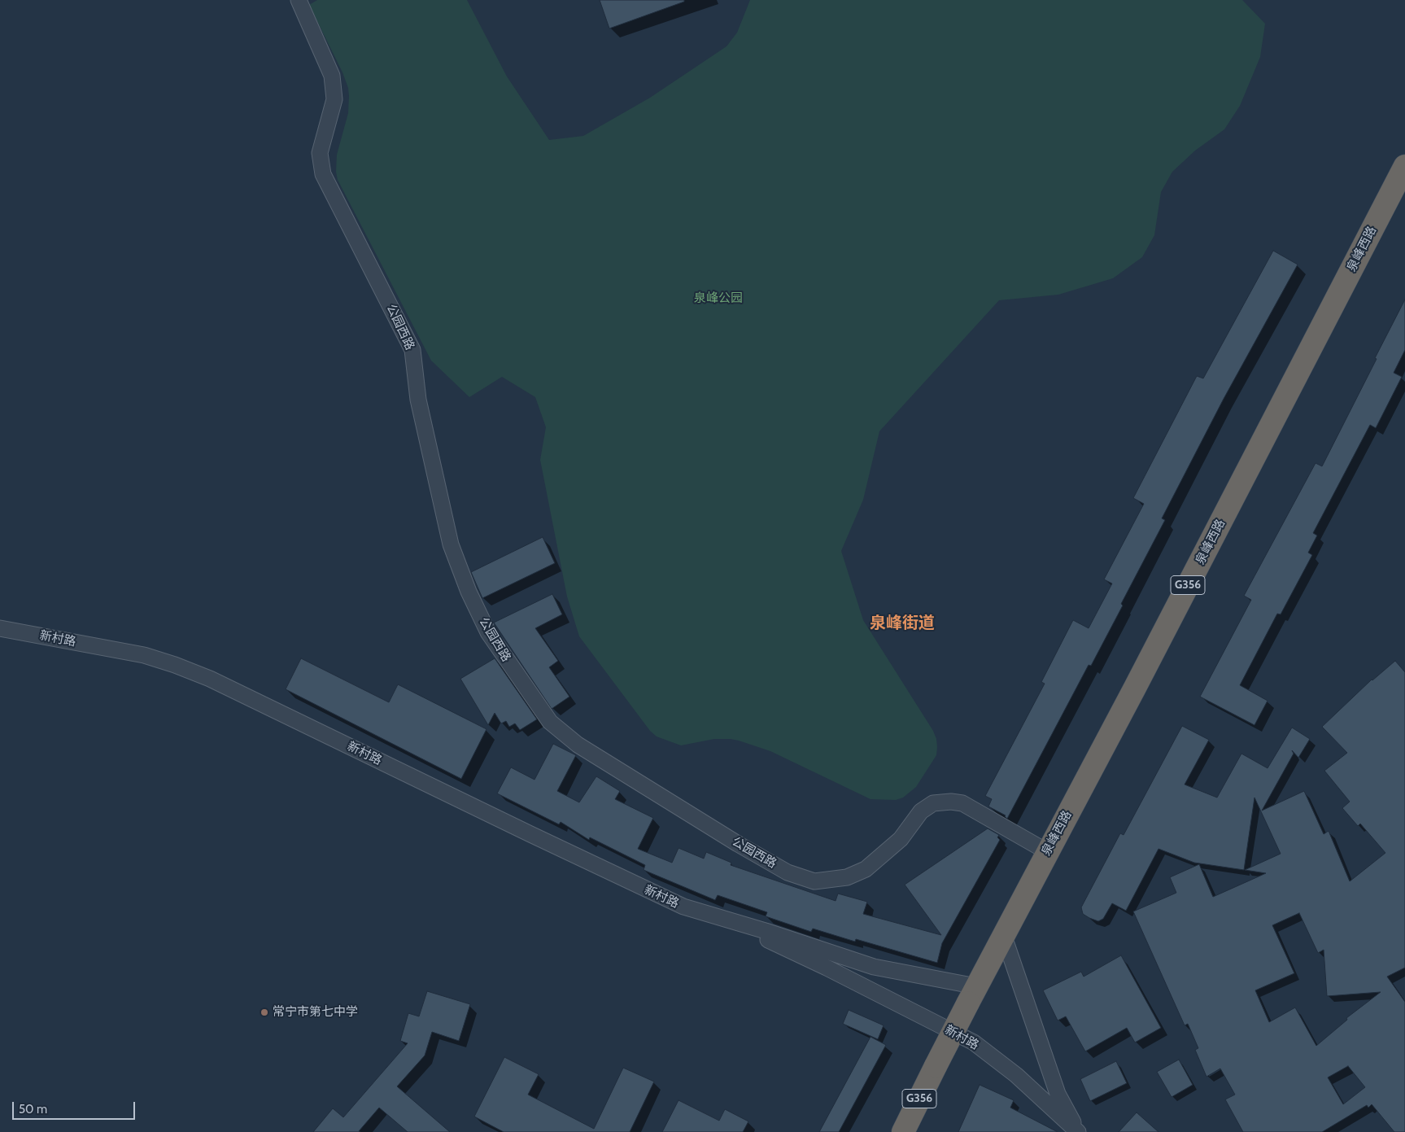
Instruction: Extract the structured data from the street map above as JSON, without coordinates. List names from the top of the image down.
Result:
{
  "streets": {
    "highway": ["泉峰西路", "G356"],
    "street": ["公园西路", "新村路"]
  },
  "crossings": [
    ["泉峰西路", "公园西路"],
    ["泉峰西路", "G356"],
    ["泉峰西路", "新村路"],
    ["G356", "新村路"]
  ],
  "districts": ["泉峰街道"],
  "parks": ["泉峰公园"],
  "places": ["常宁市第七中学"],
  "scale_bar": "50 m"
}
